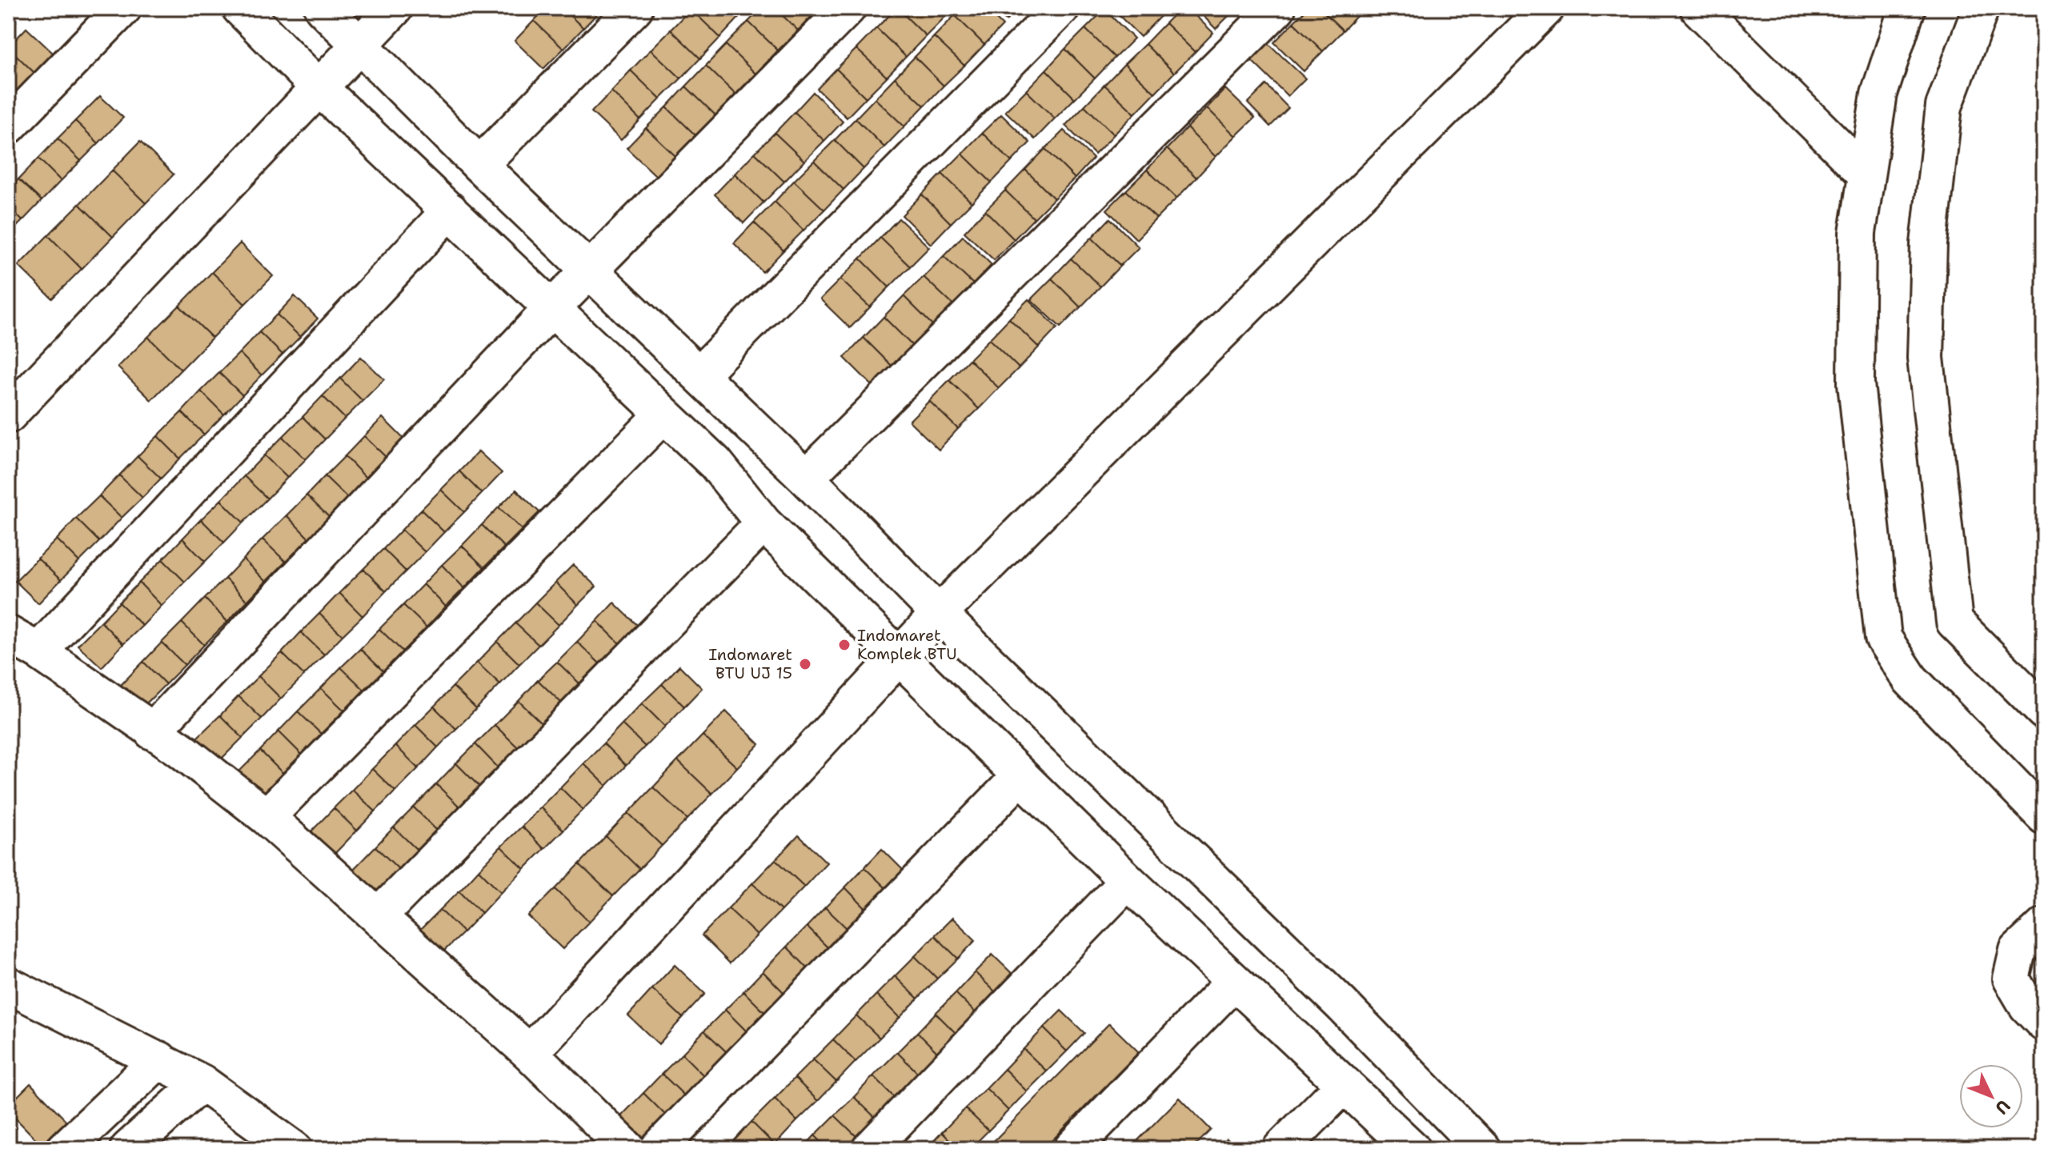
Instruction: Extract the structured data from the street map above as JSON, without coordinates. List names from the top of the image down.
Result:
{
  "places": ["Indomaret Komplek BTU", "Indomaret BTU UJ 15"],
  "north": "bottom right"
}
